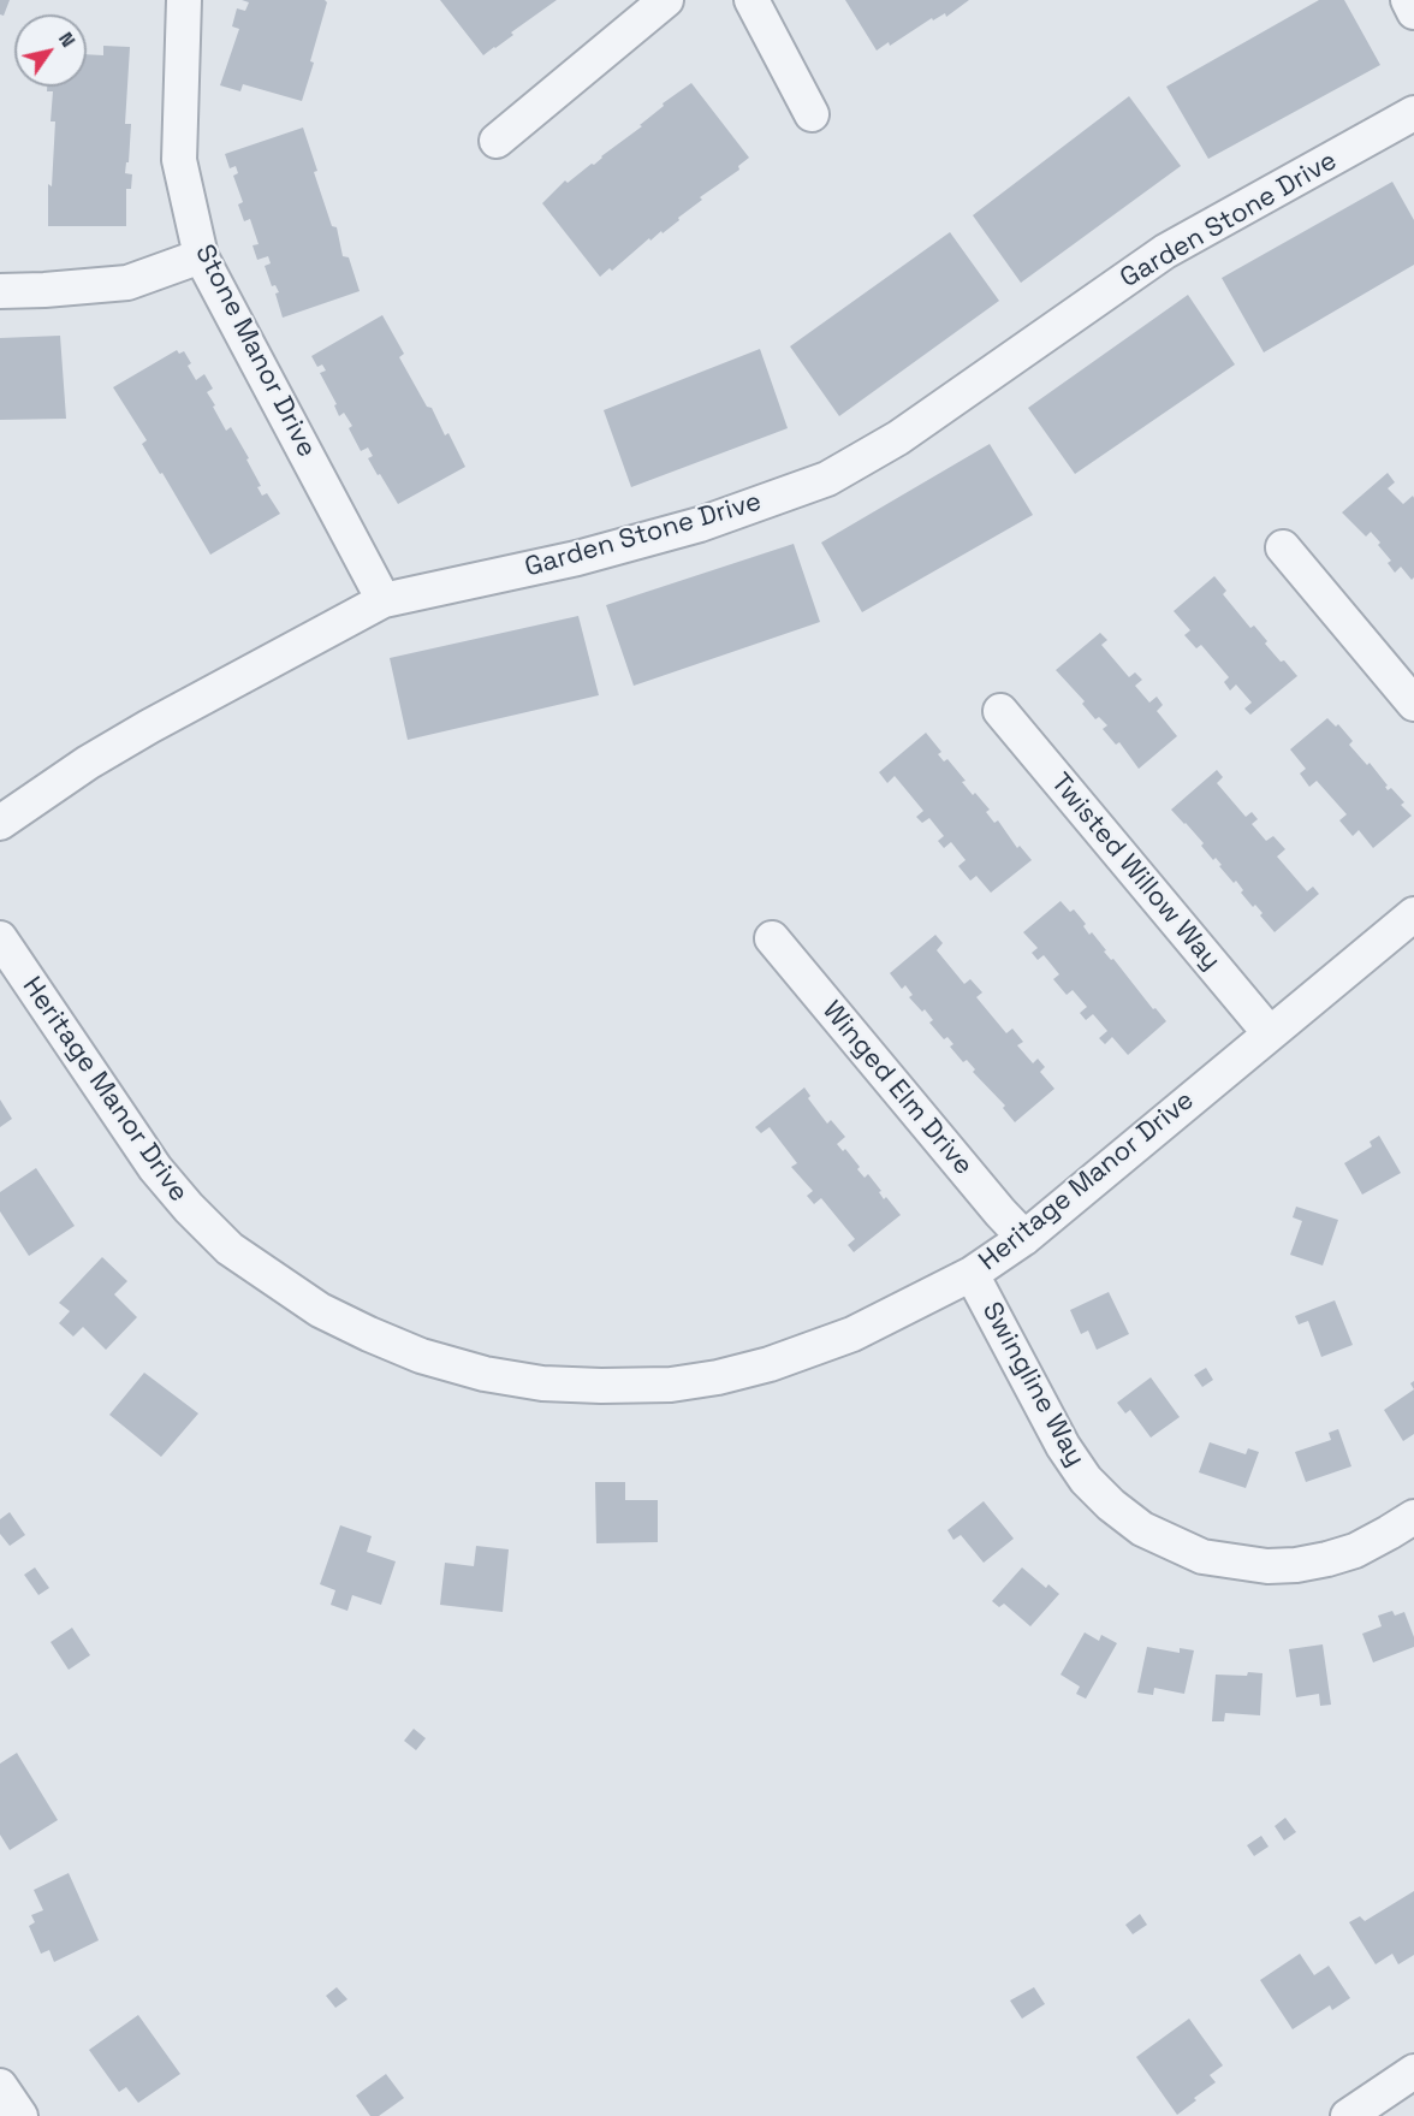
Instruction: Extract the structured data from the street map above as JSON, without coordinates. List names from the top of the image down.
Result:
{
  "streets": {
    "street": [
      "Garden Stone Drive",
      "Stone Manor Drive",
      "Twisted Willow Way",
      "Winged Elm Drive",
      "Heritage Manor Drive",
      "Swingline Way"
    ]
  },
  "crossings": [
    ["Garden Stone Drive", "Stone Manor Drive"],
    ["Twisted Willow Way", "Heritage Manor Drive"],
    ["Winged Elm Drive", "Heritage Manor Drive"],
    ["Heritage Manor Drive", "Swingline Way"]
  ],
  "north": "top right"
}
